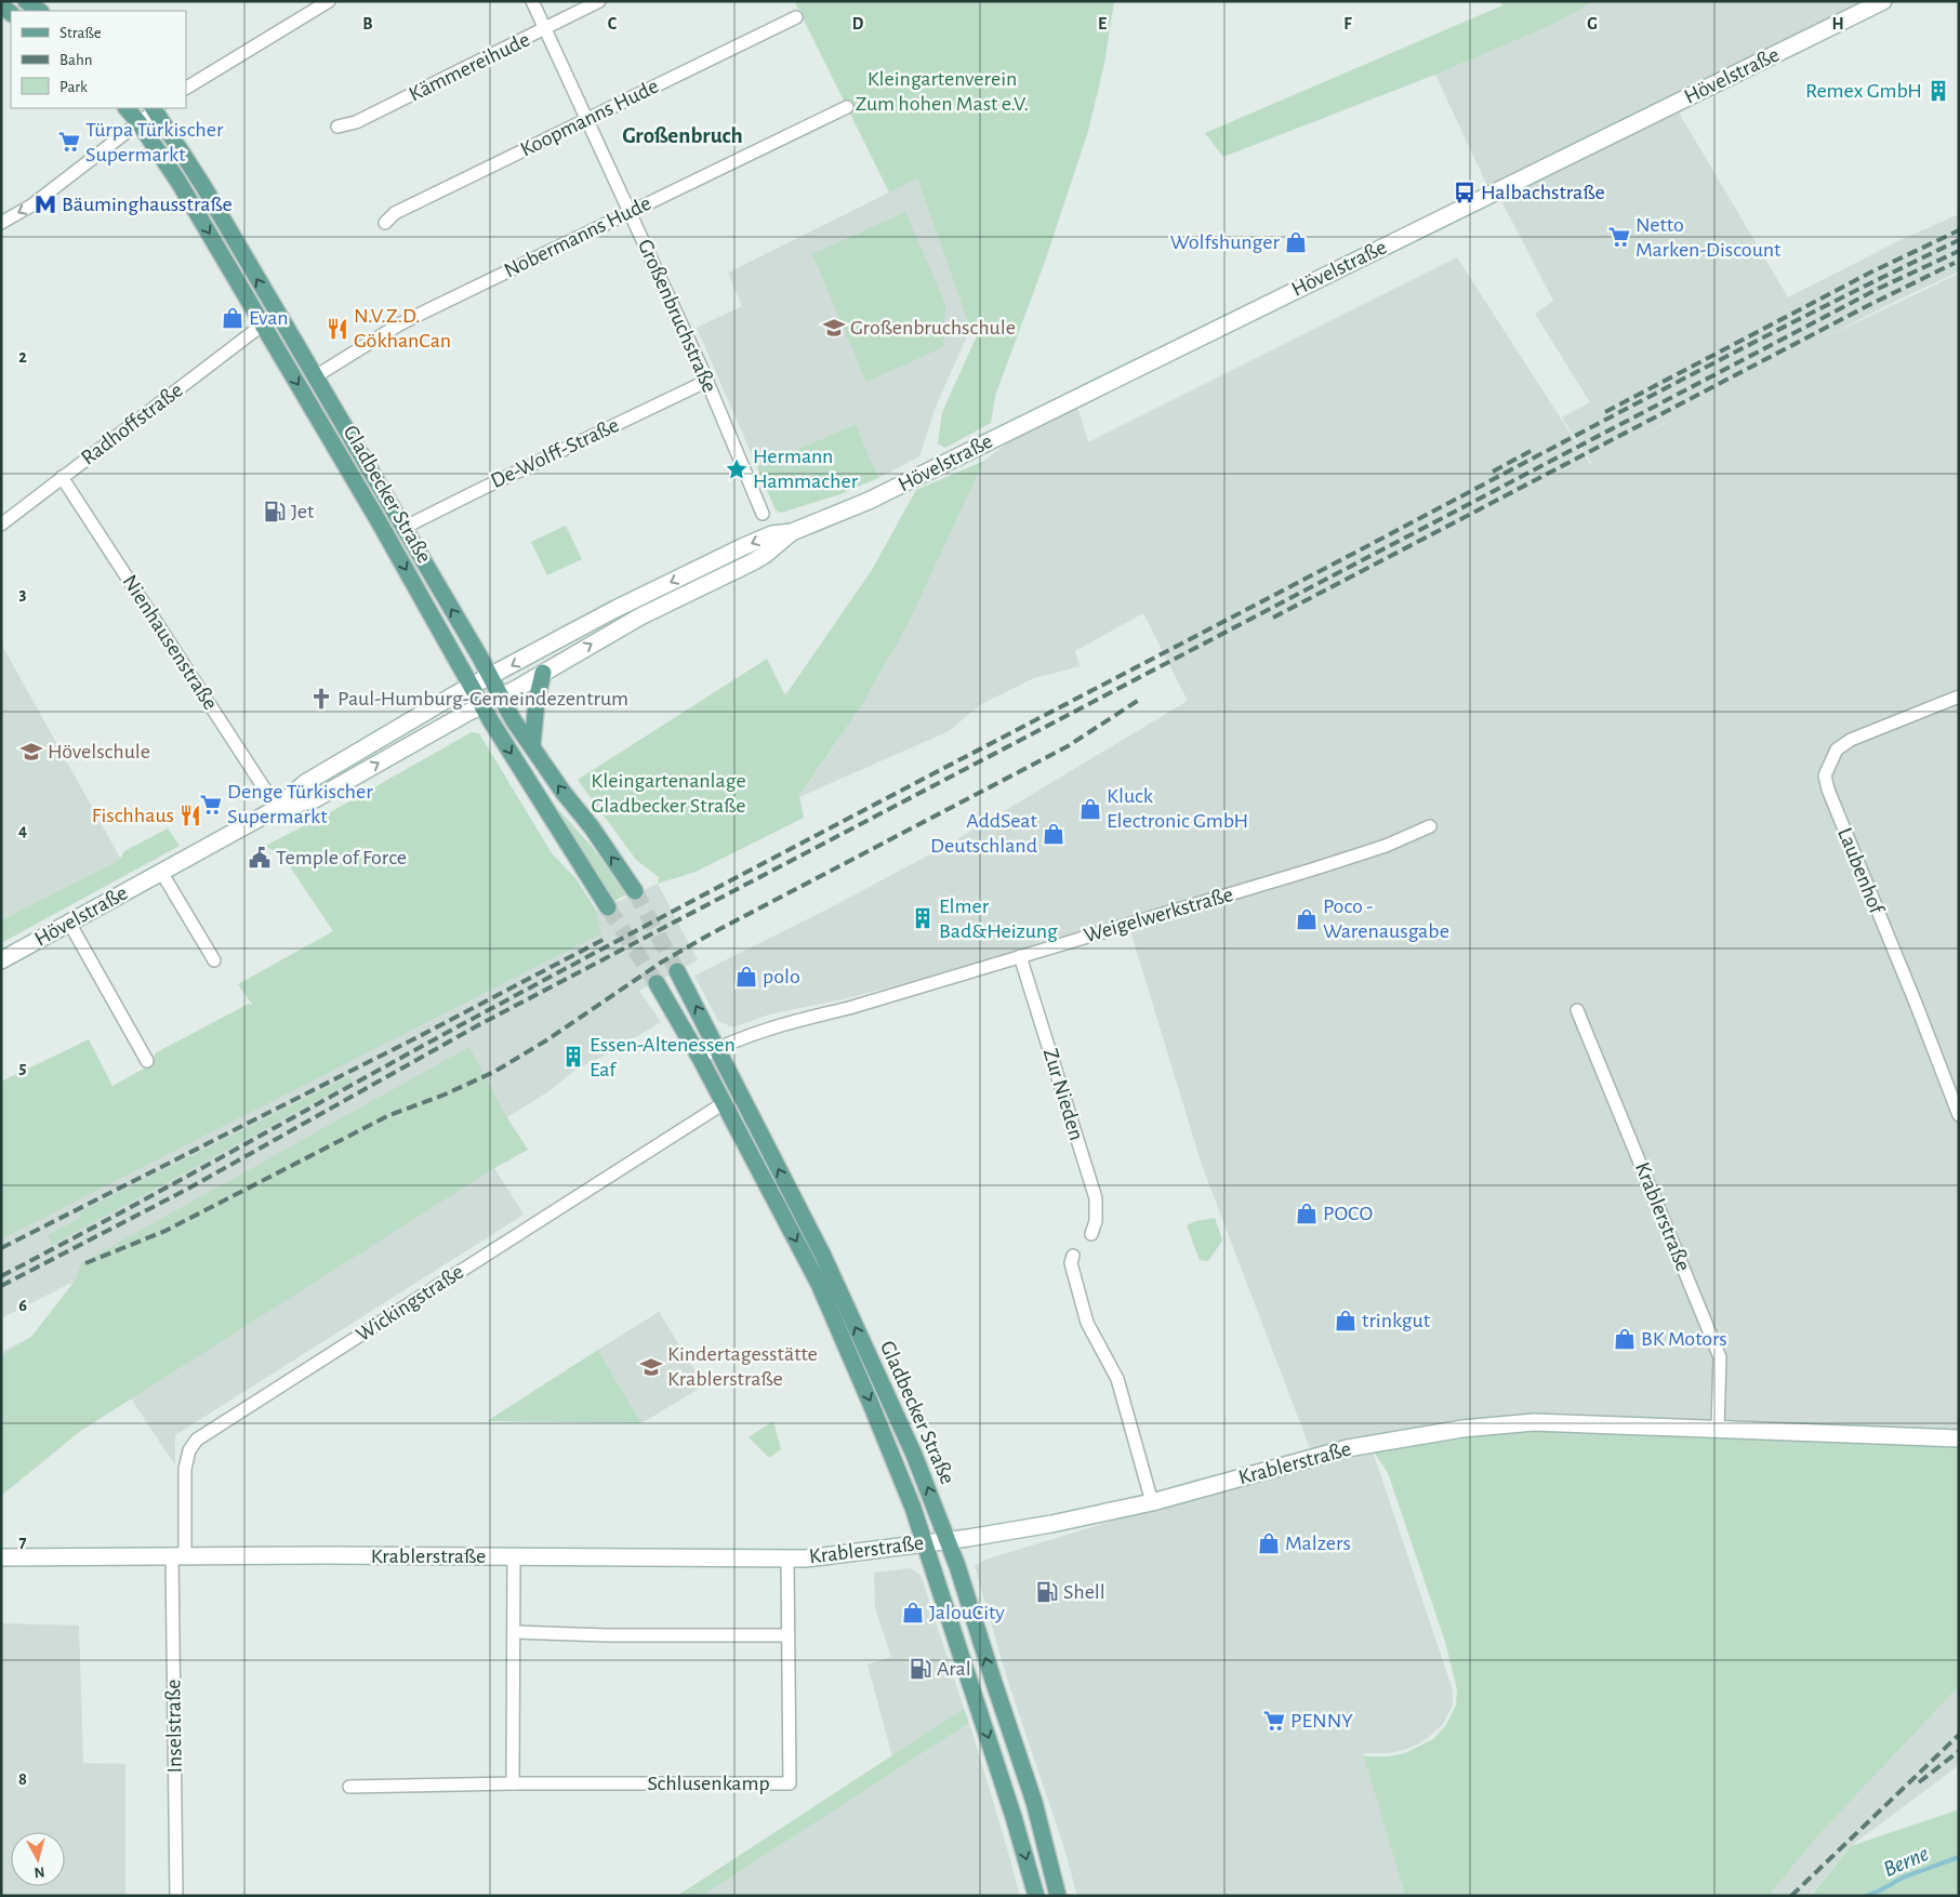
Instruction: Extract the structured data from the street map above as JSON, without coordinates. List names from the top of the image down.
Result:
{
  "streets": {
    "main road": ["Hövelstraße", "Gladbecker Straße", "Krablerstraße"],
    "street": [
      "Kämmereihude",
      "Koopmanns Hude",
      "Nobermanns Hude",
      "Großenbruchstraße",
      "Radhoffstraße",
      "De-Wolff-Straße",
      "Nienhausenstraße",
      "Laubenhof",
      "Weigelwerkstraße",
      "Zur Nieden",
      "Wickingstraße",
      "Inselstraße",
      "Schlusenkamp"
    ]
  },
  "crossings": [
    ["Kämmereihude", "Großenbruchstraße"],
    ["Hövelstraße", "Gladbecker Straße"],
    ["Hövelstraße", "Nienhausenstraße"],
    ["Koopmanns Hude", "Großenbruchstraße"],
    ["Nobermanns Hude", "Großenbruchstraße"],
    ["Nobermanns Hude", "Gladbecker Straße"],
    ["Großenbruchstraße", "De-Wolff-Straße"],
    ["Radhoffstraße", "Gladbecker Straße"],
    ["Radhoffstraße", "Nienhausenstraße"],
    ["De-Wolff-Straße", "Gladbecker Straße"],
    ["Gladbecker Straße", "Weigelwerkstraße"],
    ["Gladbecker Straße", "Krablerstraße"],
    ["Gladbecker Straße", "Wickingstraße"],
    ["Weigelwerkstraße", "Zur Nieden"],
    ["Krablerstraße", "Wickingstraße"],
    ["Krablerstraße", "Inselstraße"],
    ["Krablerstraße", "Schlusenkamp"],
    ["Wickingstraße", "Inselstraße"]
  ],
  "districts": ["Großenbruch"],
  "water": ["Berne"],
  "parks": ["Kleingartenverein Zum hohen Mast e.V.", "Kleingartenanlage Gladbecker Straße"],
  "places": {
    "building": ["Remex GmbH", "Elmer Bad&Heizung", "Essen-Altenessen Eaf"],
    "supermarket": [
      "Türpa Türkischer Supermarkt",
      "Netto Marken-Discount",
      "Denge Türkischer Supermarkt",
      "PENNY"
    ],
    "bus stop": ["Halbachstraße"],
    "metro station": ["Bäuminghausstraße"],
    "shop": [
      "Wolfshunger",
      "Evan",
      "Kluck Electronic GmbH",
      "AddSeat Deutschland",
      "Poco - Warenausgabe",
      "polo",
      "POCO",
      "trinkgut",
      "BK Motors",
      "Malzers",
      "JalouCity"
    ],
    "school or university": ["Großenbruchschule", "Hövelschule", "Kindertagesstätte Krablerstraße"],
    "restaurant": ["N.V.Z.D. GökhanCan", "Fischhaus"],
    "place": ["Hermann Hammacher"],
    "fuel station": ["Jet", "Shell", "Aral"],
    "church": ["Paul-Humburg-Gemeindezentrum"],
    "public building": ["Temple of Force"]
  },
  "legend": ["Straße", "Bahn", "Park"],
  "north": "bottom",
  "grid": {
    "columns": [
      "B",
      "C",
      "D",
      "E",
      "F",
      "G",
      "H"
    ],
    "rows": [
      "2",
      "3",
      "4",
      "5",
      "6",
      "7",
      "8"
    ]
  }
}
